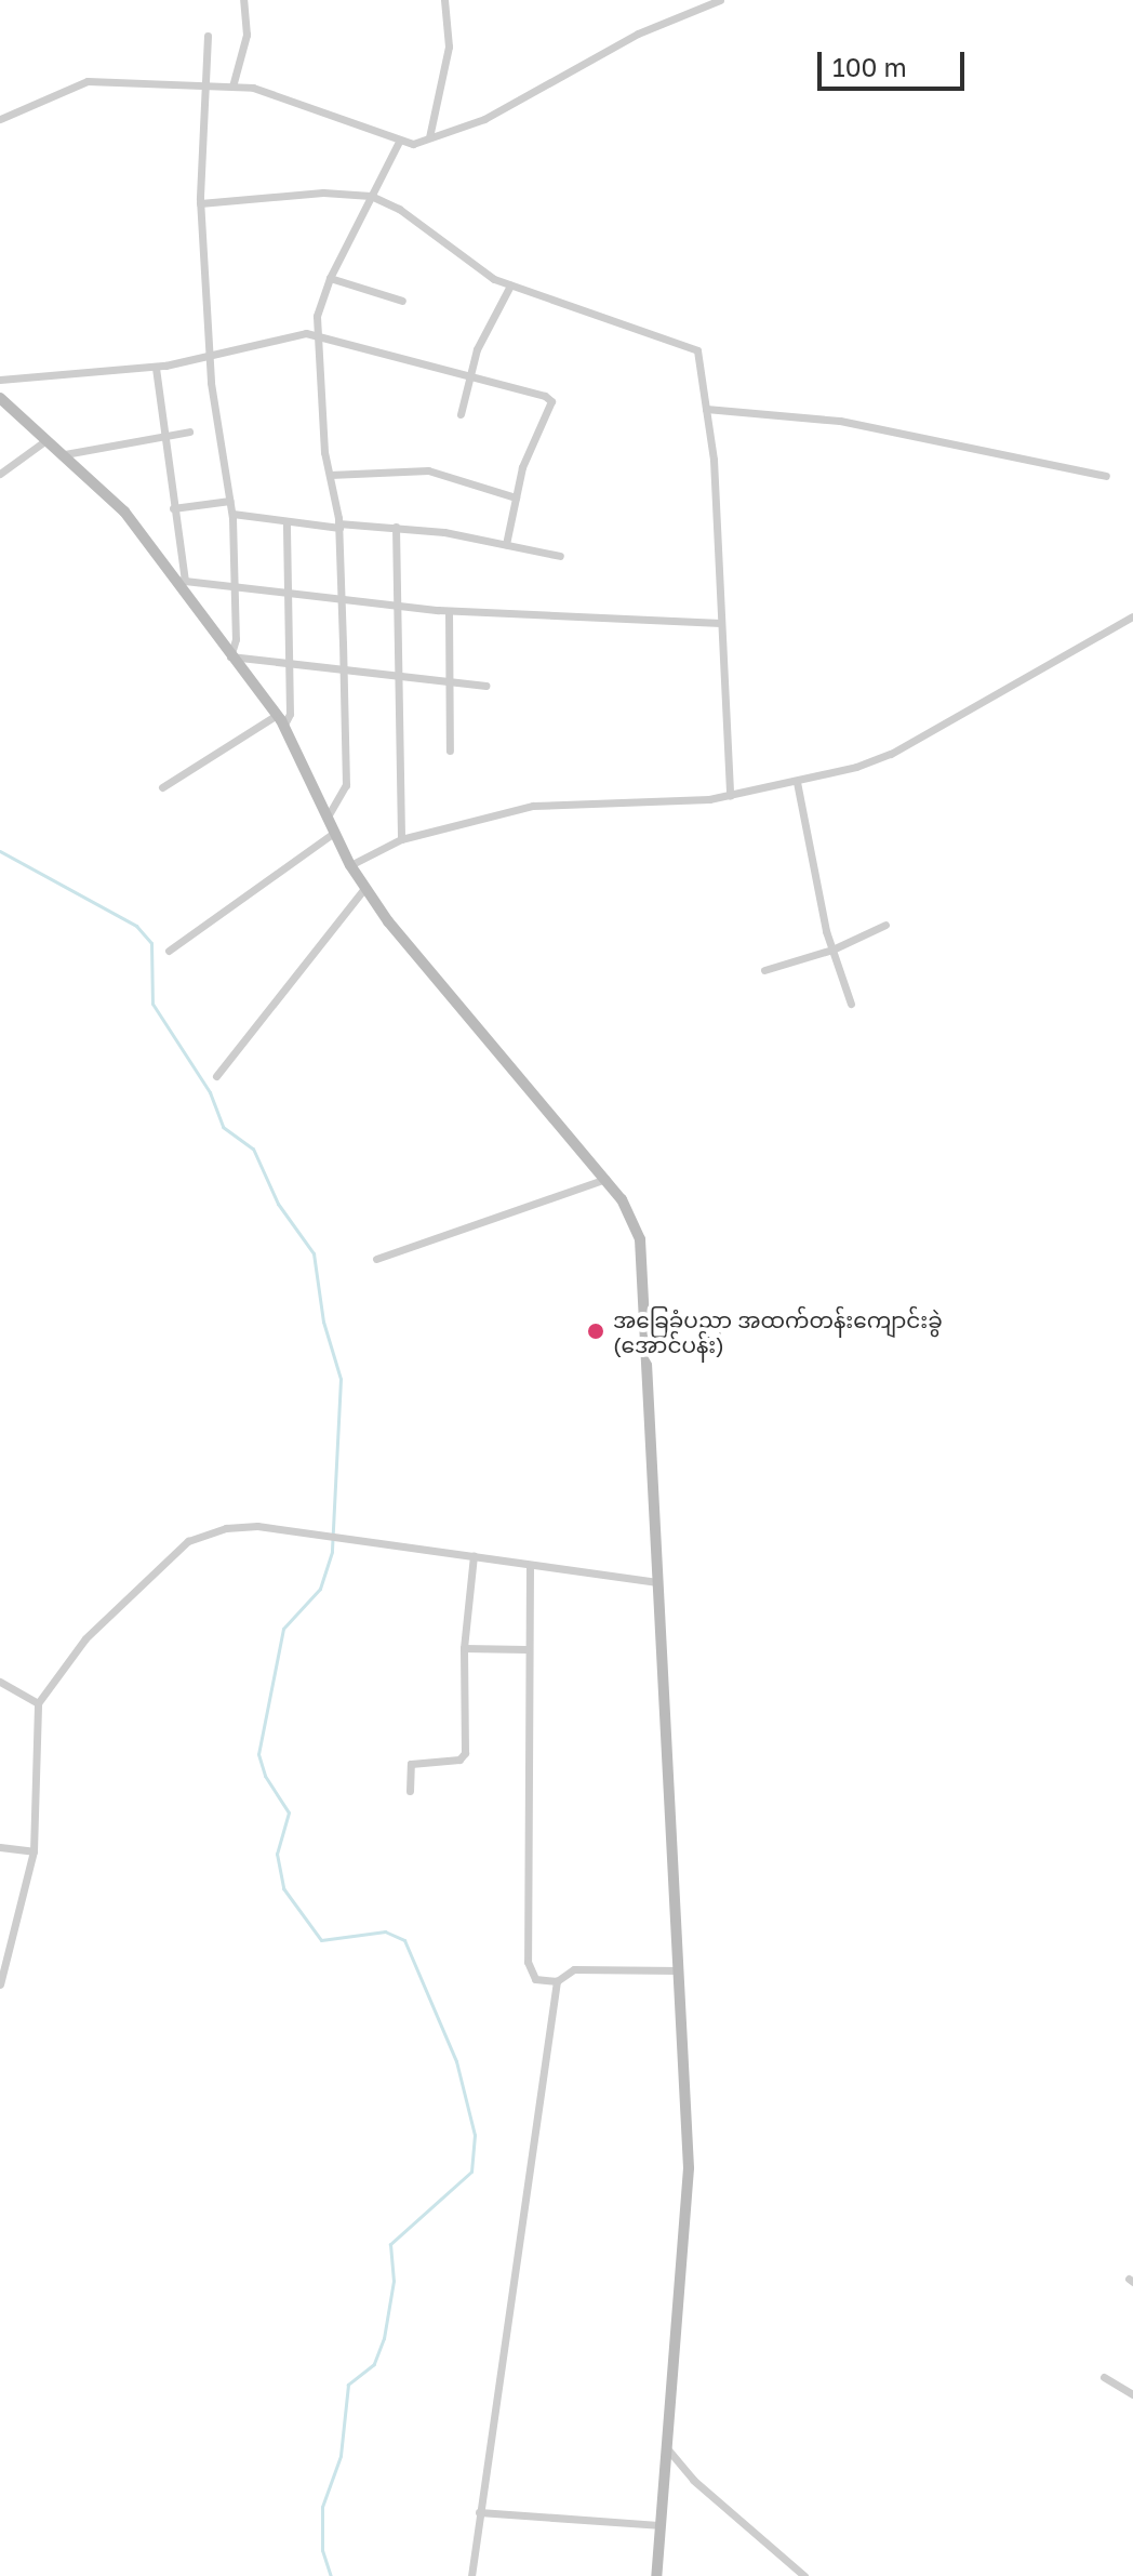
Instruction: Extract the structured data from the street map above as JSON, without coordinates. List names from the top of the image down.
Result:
{
  "places": ["အခြေခံပညာ အထက်တန်းကျောင်းခွဲ (အောင်ပန်း)"],
  "scale_bar": "100 m"
}
